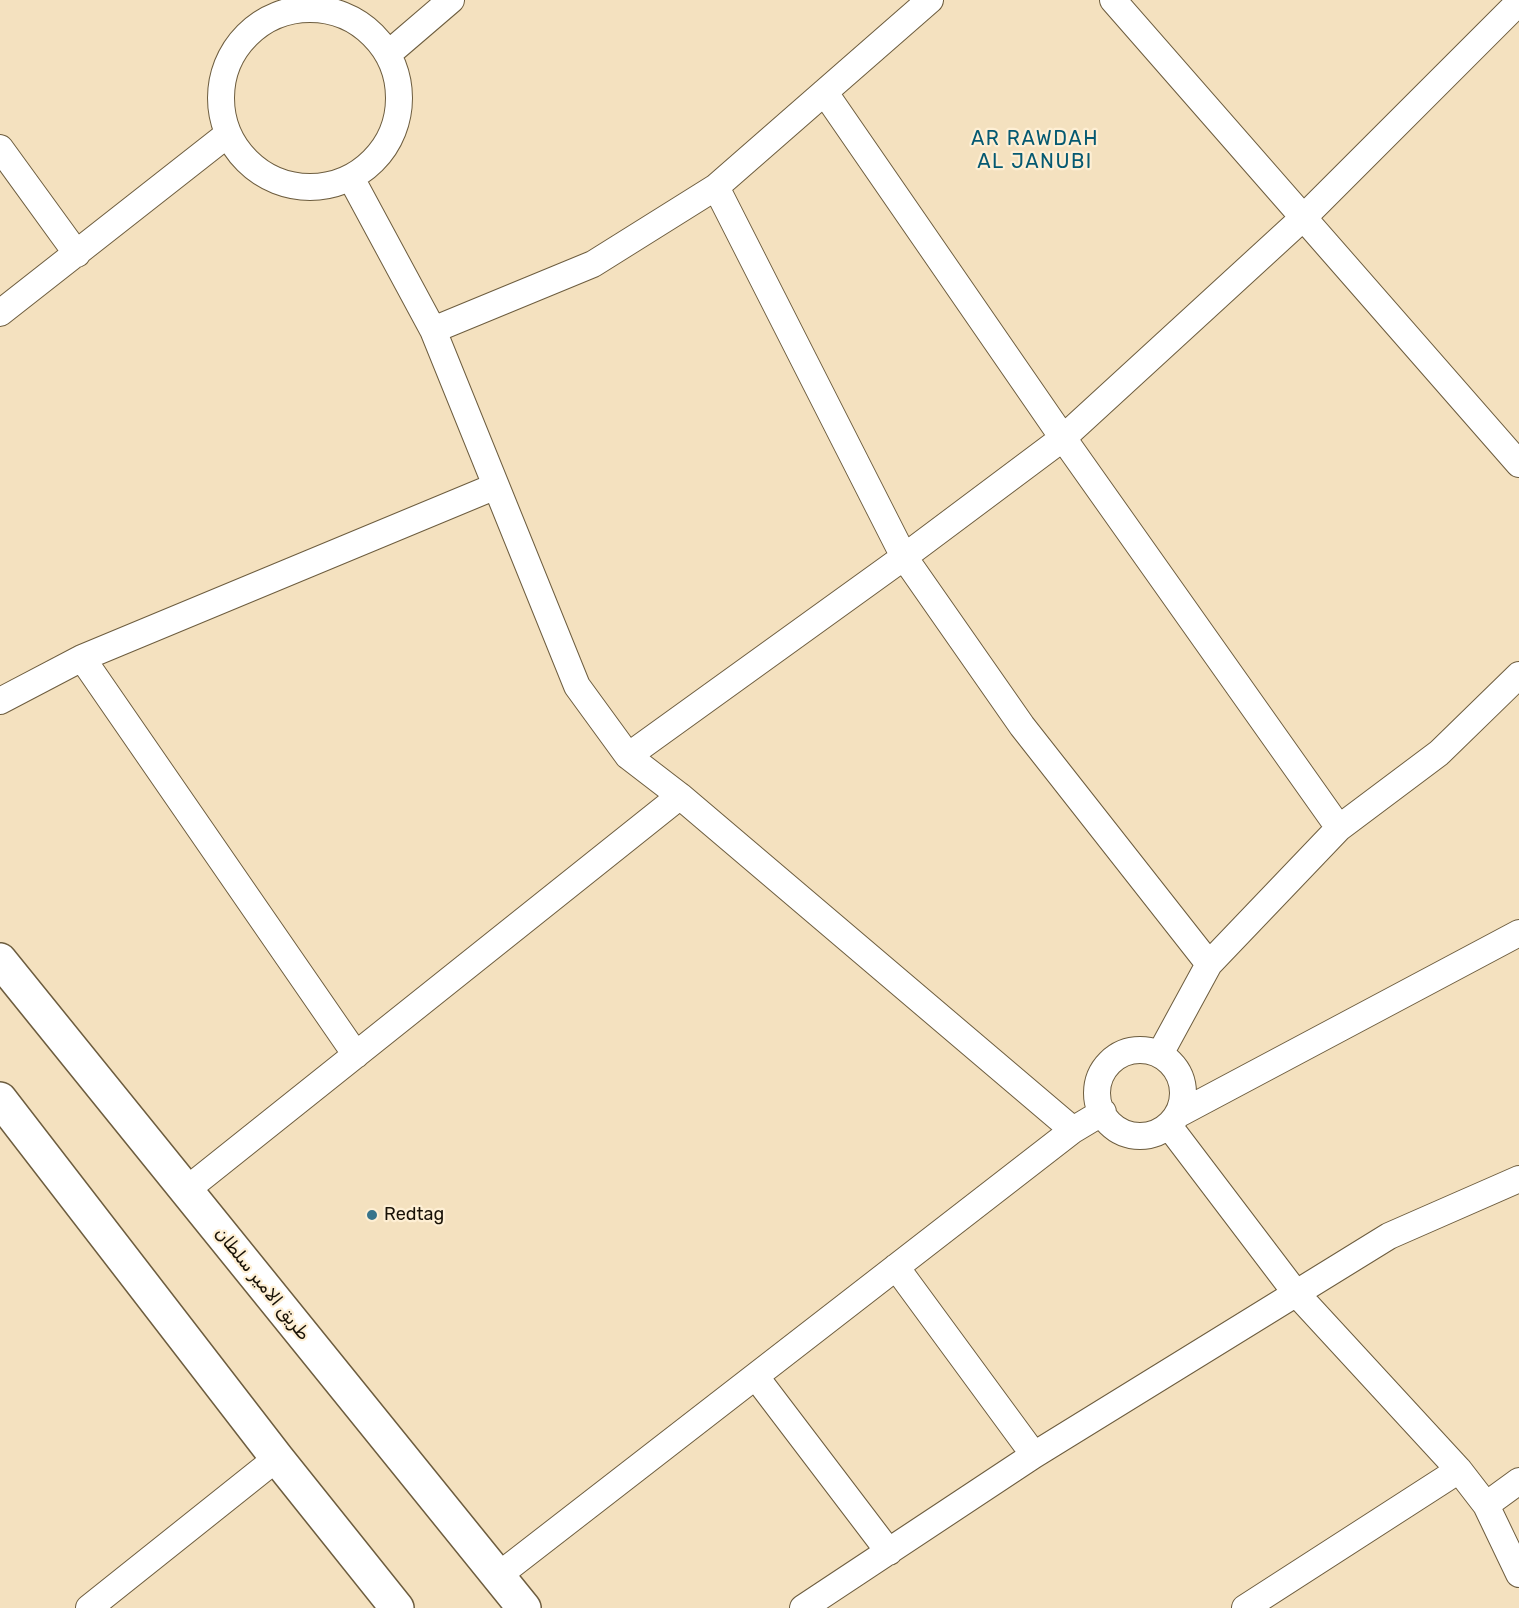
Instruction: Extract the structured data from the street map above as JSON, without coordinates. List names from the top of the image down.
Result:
{
  "streets": {
    "street": ["طريق الامير سلطان"]
  },
  "districts": ["AR RAWDAH AL JANUBI"],
  "places": ["Redtag"]
}
